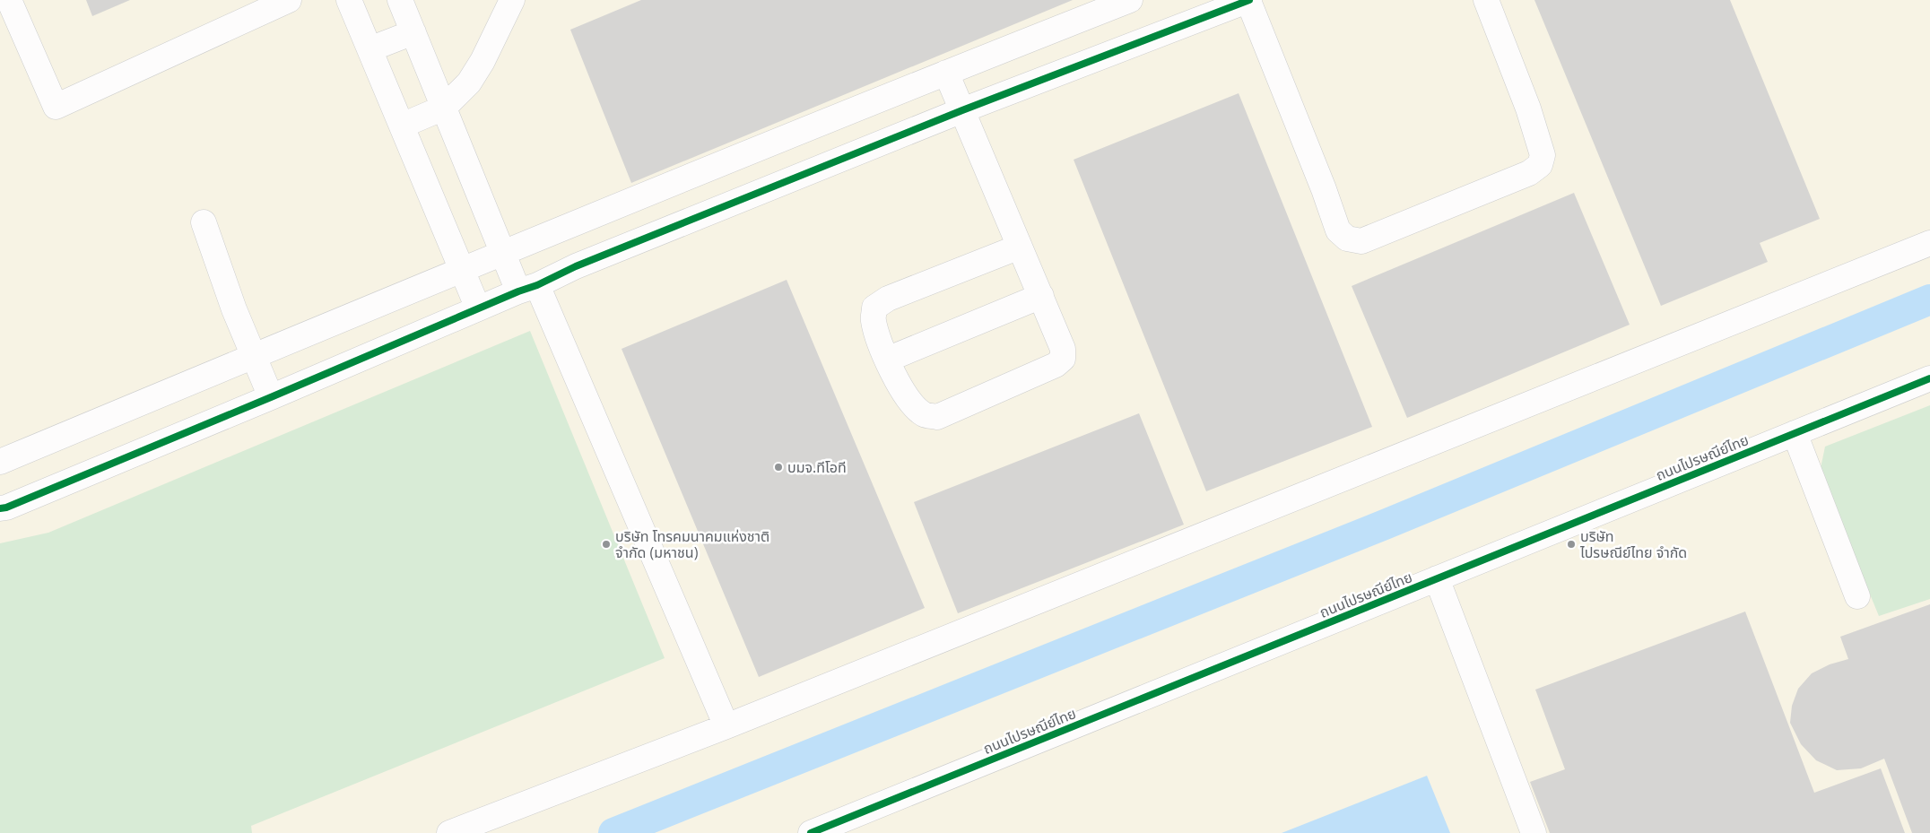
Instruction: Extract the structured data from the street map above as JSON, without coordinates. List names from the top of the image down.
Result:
{
  "streets": {
    "street": ["ถนนไปรษณีย์ไทย"]
  },
  "places": ["บมจ.ทีโอที", "บริษัท โทรคมนาคมแห่งชาติ จำกัด (มหาชน)", "บริษัท ไปรษณีย์ไทย จำกัด"]
}
